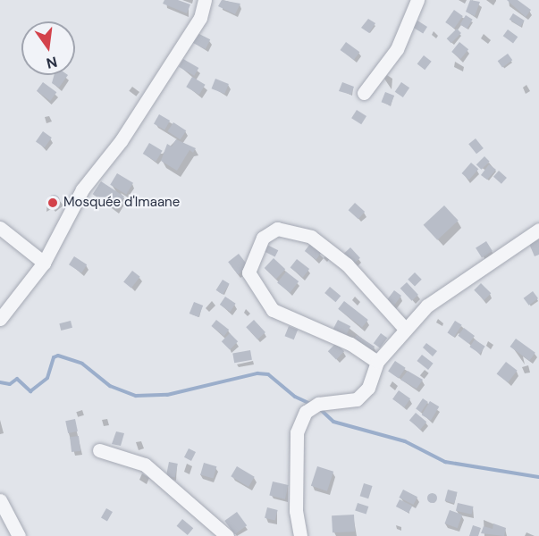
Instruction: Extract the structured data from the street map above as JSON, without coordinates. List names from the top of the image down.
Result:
{
  "places": ["Mosquée d'Imaane"],
  "north": "bottom"
}
